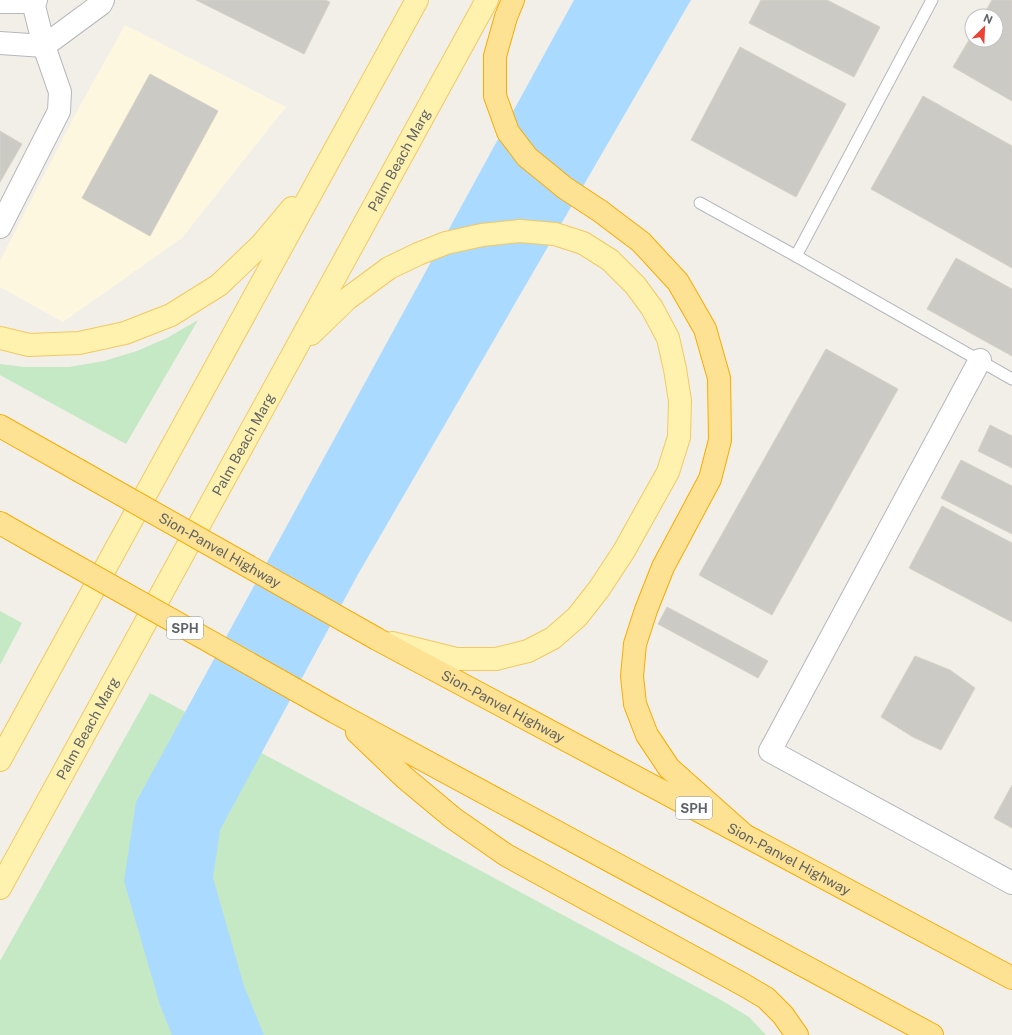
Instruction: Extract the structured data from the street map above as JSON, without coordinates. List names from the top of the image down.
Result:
{
  "streets": {
    "highway": ["Sion-Panvel Highway", "SPH"],
    "main road": ["Palm Beach Marg"]
  },
  "north": "top right"
}
